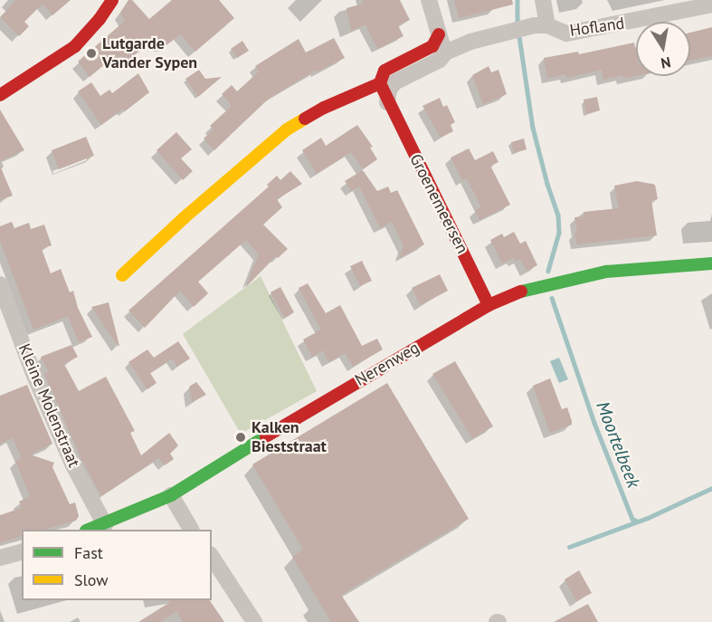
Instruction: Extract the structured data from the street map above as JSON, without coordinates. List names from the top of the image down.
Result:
{
  "streets": {
    "street": [
      "Hofland",
      "Groenemeersen",
      "Nerenweg",
      "Kleine Molenstraat"
    ]
  },
  "crossings": [
    ["Groenemeersen", "Nerenweg"],
    ["Nerenweg", "Kleine Molenstraat"]
  ],
  "water": ["Moortelbeek"],
  "places": ["Lutgarde Vander Sypen", "Kalken Bieststraat"],
  "legend": ["Fast", "Slow"],
  "north": "bottom"
}
